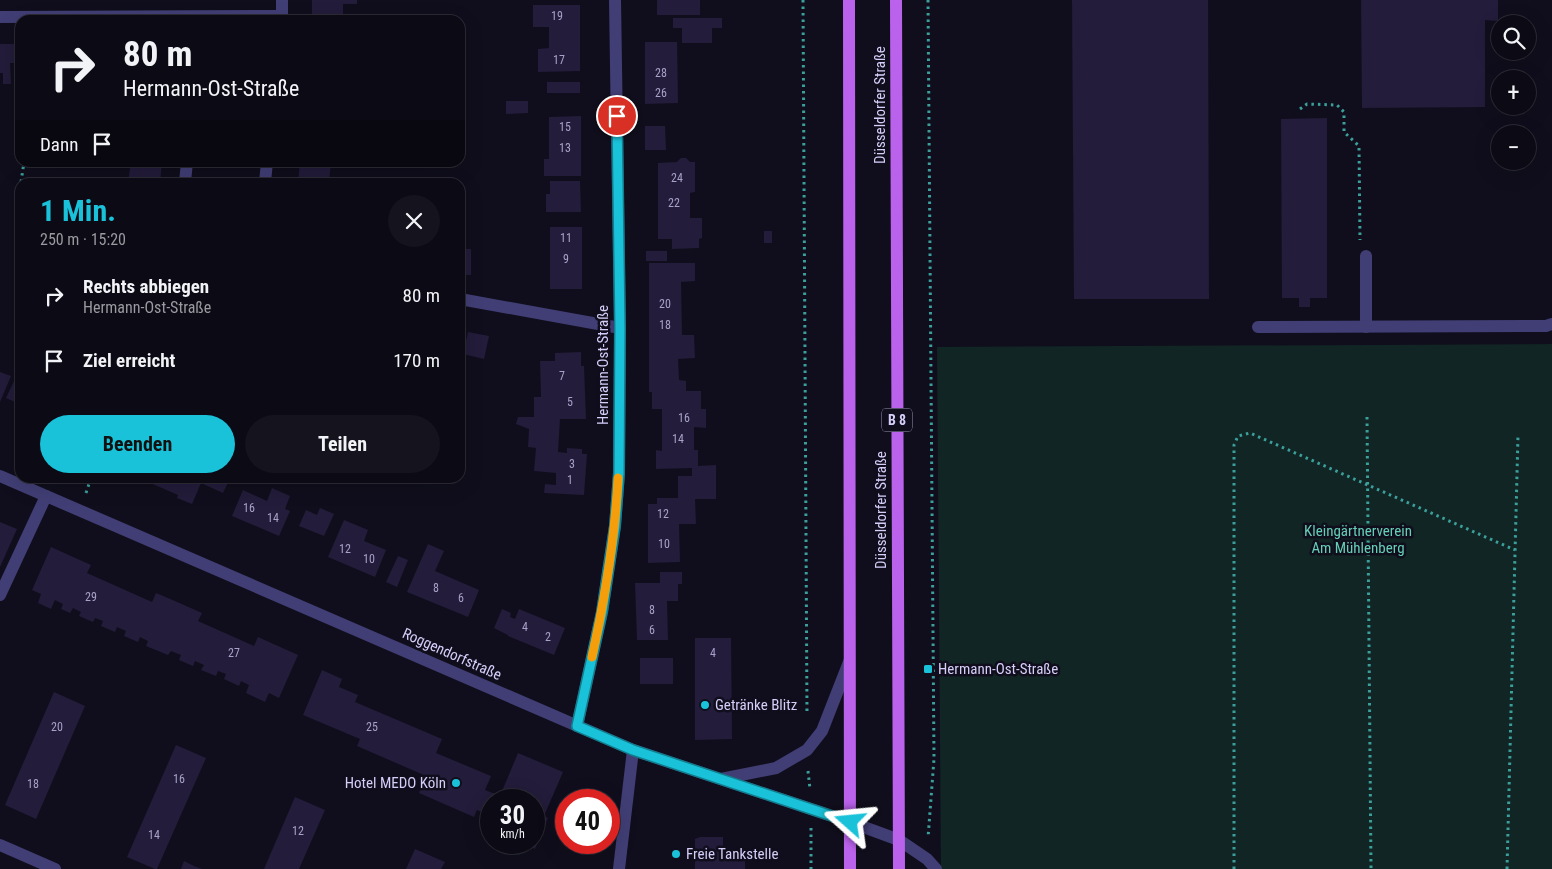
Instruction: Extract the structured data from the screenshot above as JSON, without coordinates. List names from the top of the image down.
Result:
{
  "streets": {
    "main road": ["Düsseldorfer Straße", "B 8"],
    "street": ["Hermann-Ost-Straße", "Roggendorfstraße"]
  },
  "crossings": [
    ["Düsseldorfer Straße", "Roggendorfstraße"],
    ["Hermann-Ost-Straße", "Roggendorfstraße"]
  ],
  "parks": ["Kleingärtnerverein Am Mühlenberg"],
  "places": {
    "transit": ["Hermann-Ost-Straße"],
    "other": ["Getränke Blitz", "Hotel MEDO Köln", "Freie Tankstelle"]
  },
  "house_numbers": [
    "19",
    "17",
    "28",
    "26",
    "15",
    "13",
    "24",
    "22",
    "11",
    "9",
    "20",
    "18",
    "7",
    "5",
    "16",
    "14",
    "3",
    "1",
    "16",
    "12",
    "14",
    "10",
    "12",
    "10",
    "8",
    "29",
    "6",
    "8",
    "4",
    "6",
    "2",
    "27",
    "4",
    "20",
    "25",
    "16",
    "18",
    "12",
    "14"
  ],
  "page": {
    "map_buttons": ["+", "−"],
    "turn": ["80 m", "Hermann-Ost-Straße"],
    "then": "Dann",
    "heading": ["1 Min.", "250 m · 15:20"],
    "list": [
      {
        "name": "Rechts abbiegen",
        "note": "Hermann-Ost-Straße",
        "value": "80 m"
      },
      {
        "name": "Ziel erreicht",
        "value": "170 m"
      }
    ],
    "buttons": ["Beenden", "Teilen"],
    "speed": "30 km/h",
    "limit": "40"
  }
}
